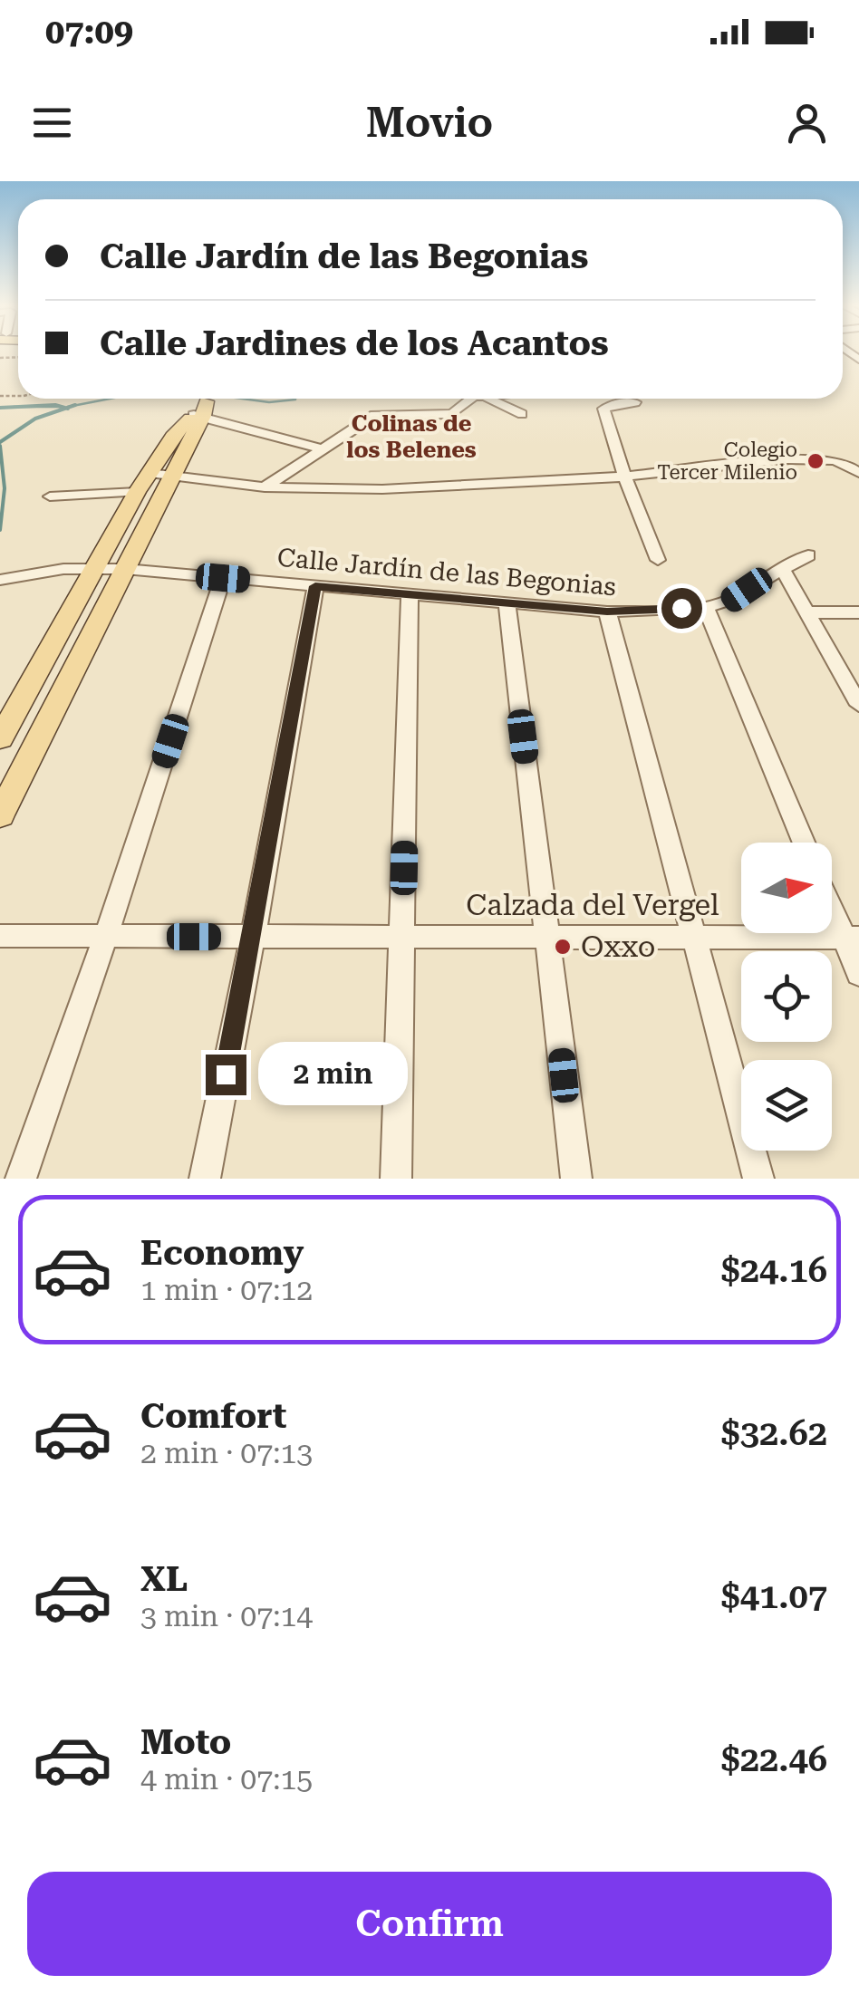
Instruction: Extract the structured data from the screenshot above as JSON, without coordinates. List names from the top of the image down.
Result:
{
  "streets": {
    "street": ["Calle Jardín de las Begonias", "Calzada del Vergel"]
  },
  "districts": ["Colinas de los Belenes"],
  "places": ["Colegio Tercer Milenio", "Oxxo"],
  "north": "right",
  "page": {
    "status": "07:09",
    "header": "Movio",
    "banner": ["Calle Jardín de las Begonias", "Calle Jardines de los Acantos"],
    "bubble": "2 min",
    "list": [
      {
        "name": "Economy",
        "note": "1 min · 07:12",
        "value": "$24.16"
      },
      {
        "name": "Comfort",
        "note": "2 min · 07:13",
        "value": "$32.62"
      },
      {
        "name": "XL",
        "note": "3 min · 07:14",
        "value": "$41.07"
      },
      {
        "name": "Moto",
        "note": "4 min · 07:15",
        "value": "$22.46"
      }
    ],
    "buttons": "Confirm"
  }
}
